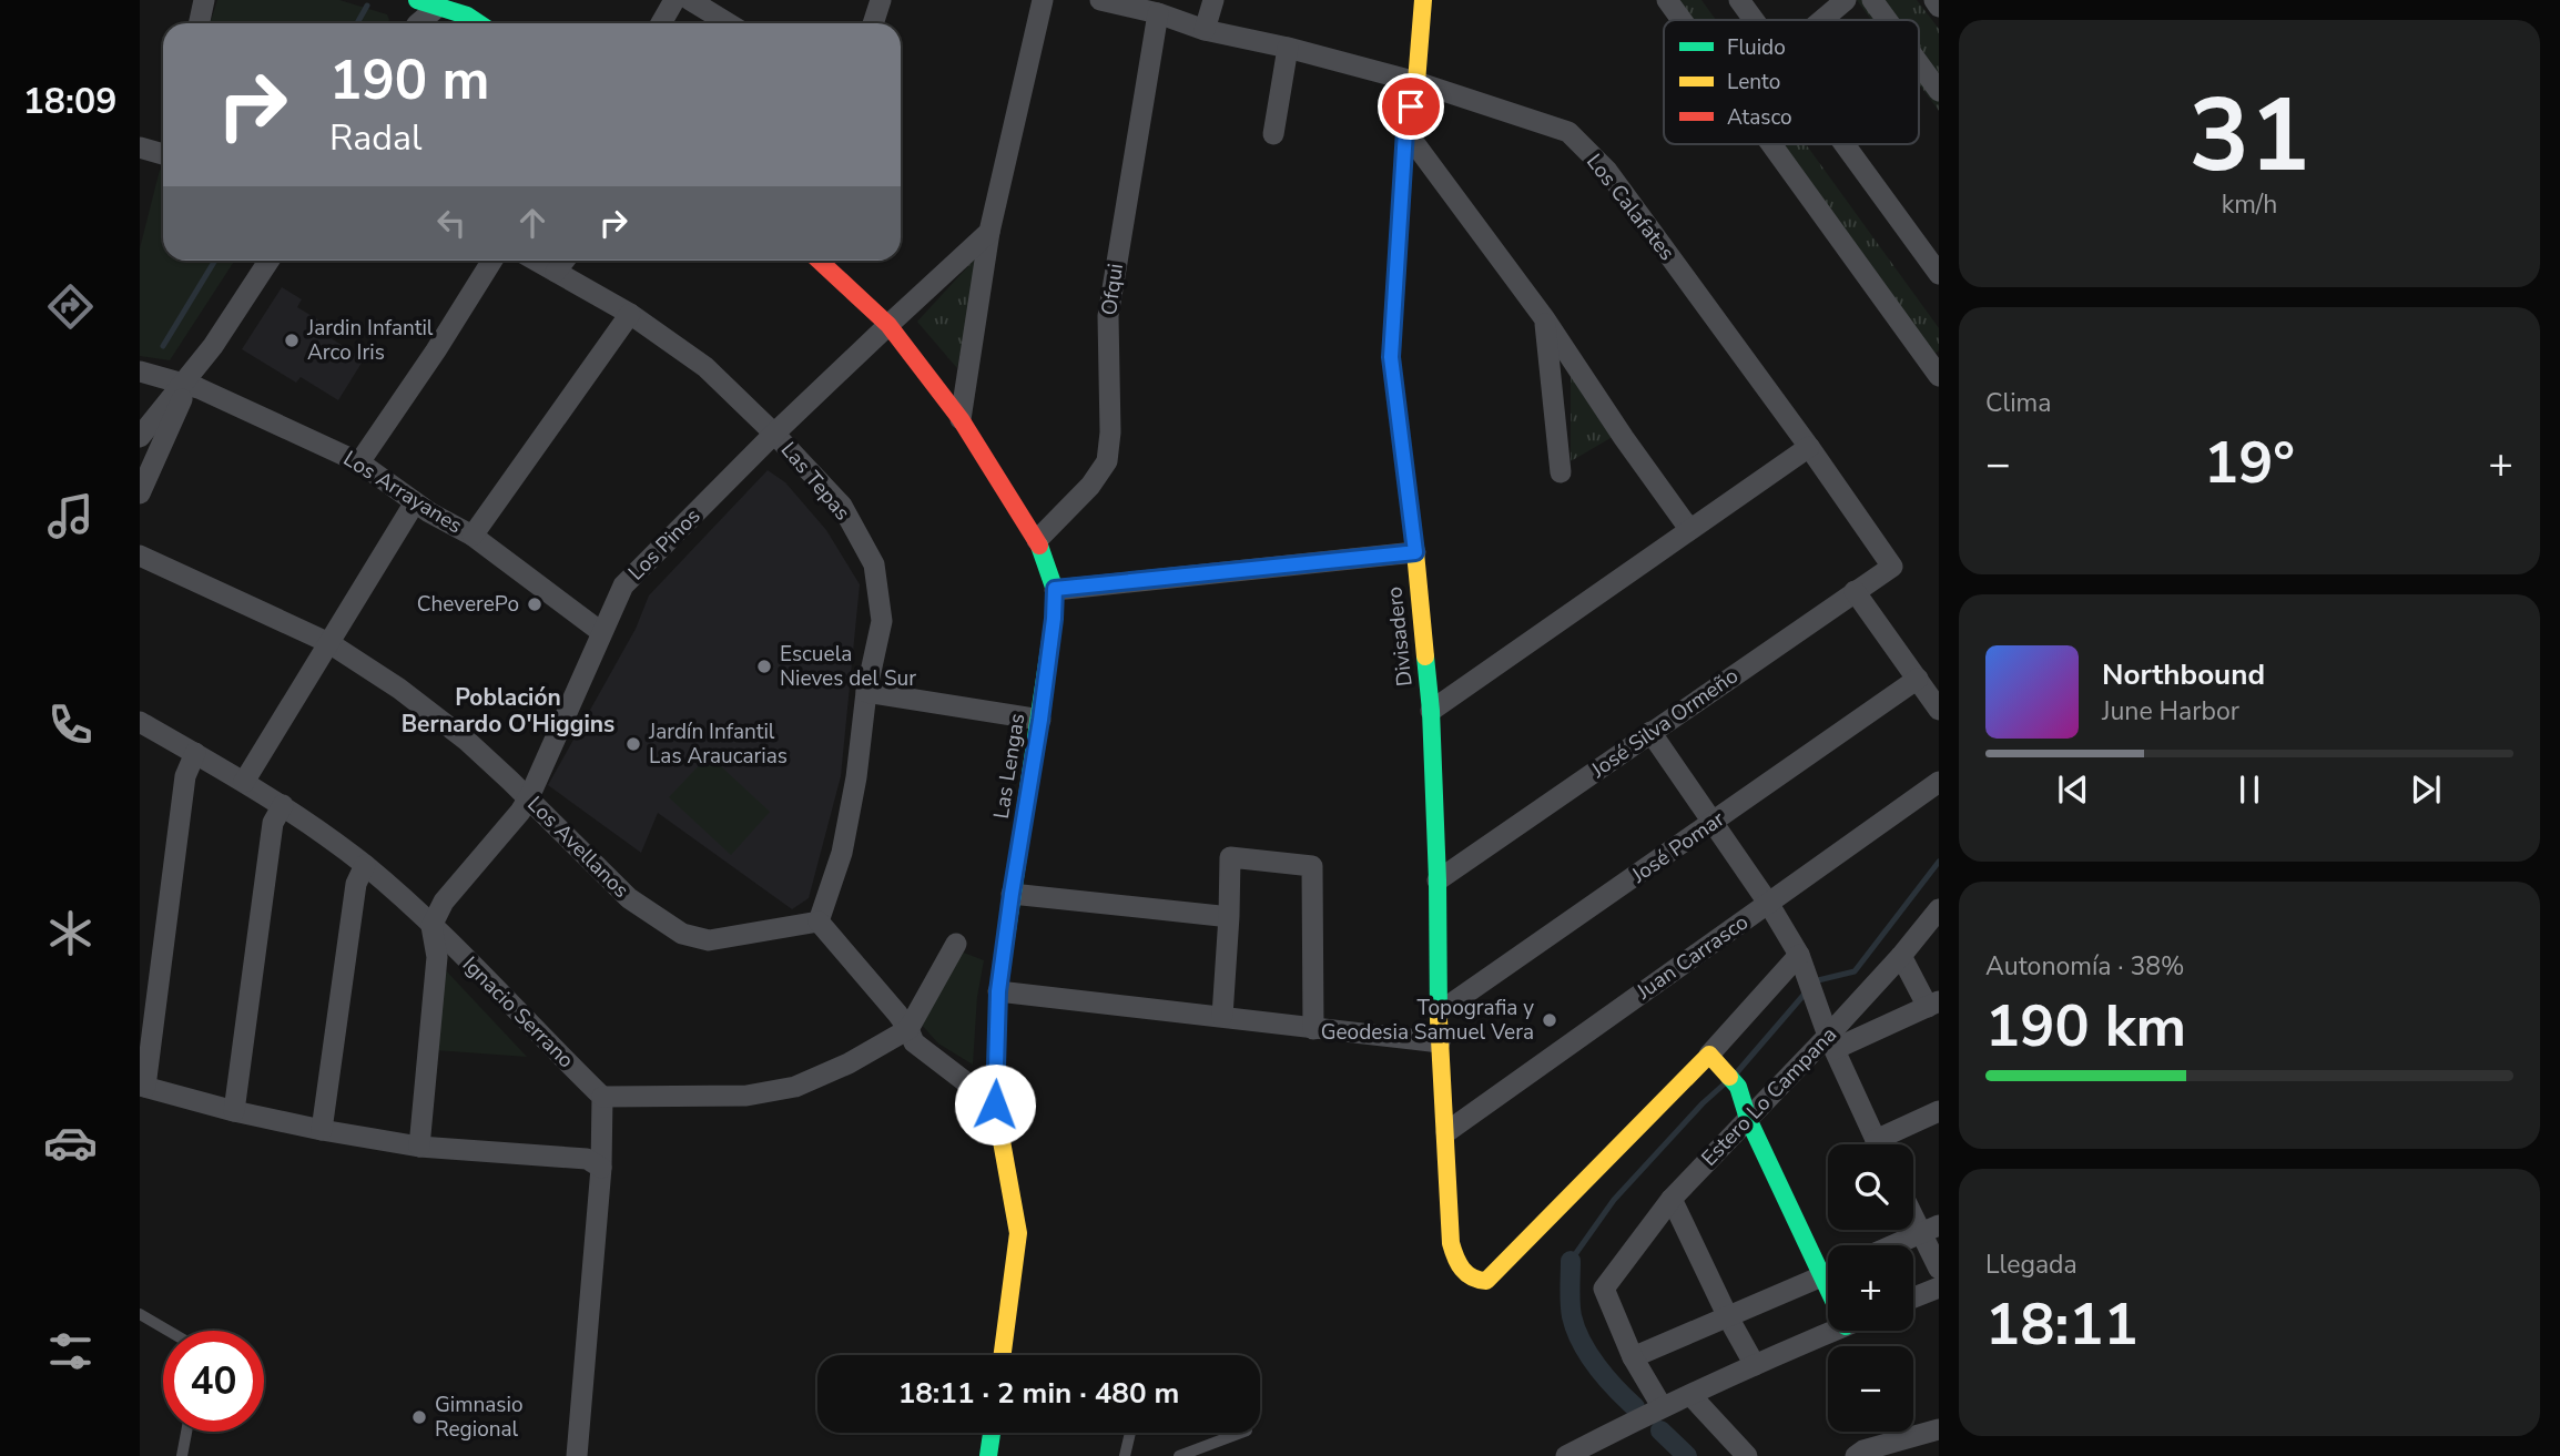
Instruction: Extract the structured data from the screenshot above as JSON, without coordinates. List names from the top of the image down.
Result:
{
  "streets": {
    "street": [
      "Los Calafates",
      "Ofqui",
      "Las Tepas",
      "Los Arrayanes",
      "Los Pinos",
      "Divisadero",
      "José Silva Ormeño",
      "Las Lengas",
      "Los Avellanos",
      "José Pomar",
      "Juan Carrasco",
      "Ignacio Serrano",
      "Estero Lo Campana"
    ]
  },
  "crossings": [
    ["Los Calafates", "Ofqui"],
    ["Los Calafates", "Divisadero"],
    ["Los Calafates", "José Silva Ormeño"],
    ["Ofqui", "Las Lengas"],
    ["Las Tepas", "Los Pinos"],
    ["Las Tepas", "Los Avellanos"],
    ["Los Arrayanes", "Los Pinos"],
    ["Los Pinos", "Las Lengas"],
    ["Los Pinos", "Los Avellanos"],
    ["Los Pinos", "Ignacio Serrano"],
    ["Divisadero", "José Silva Ormeño"],
    ["Divisadero", "José Pomar"],
    ["Divisadero", "Juan Carrasco"]
  ],
  "districts": ["Población Bernardo O'Higgins"],
  "places": [
    "Jardin Infantil Arco Iris",
    "CheverePo",
    "Escuela Nieves del Sur",
    "Jardín Infantil Las Araucarias",
    "Topografia y Geodesia Samuel Vera",
    "Gimnasio Regional"
  ],
  "legend": ["Fluido", "Lento", "Atasco"],
  "page": {
    "tabs": "18:09",
    "tile": [
      ["31", "km/h"],
      "Clima",
      ["Autonomía · 38%", "190 km"],
      ["Llegada", "18:11"]
    ],
    "turn": ["190 m", "Radal"],
    "heat": ["−", "19°", "+"],
    "song": ["Northbound", "June Harbor"],
    "map_buttons": ["+", "−"],
    "limit": "40",
    "trip": "18:11 · 2 min · 480 m"
  }
}
